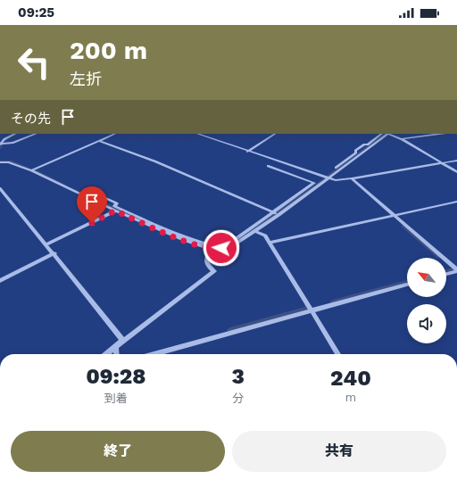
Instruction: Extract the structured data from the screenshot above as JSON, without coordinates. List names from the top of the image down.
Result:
{
  "north": "top left",
  "page": {
    "status": "09:25",
    "turn": ["200 m", "左折"],
    "then": "その先",
    "eta": [
      "09:28",
      "到着",
      "3",
      "分",
      "240",
      "m"
    ],
    "buttons": ["終了", "共有"]
  }
}
